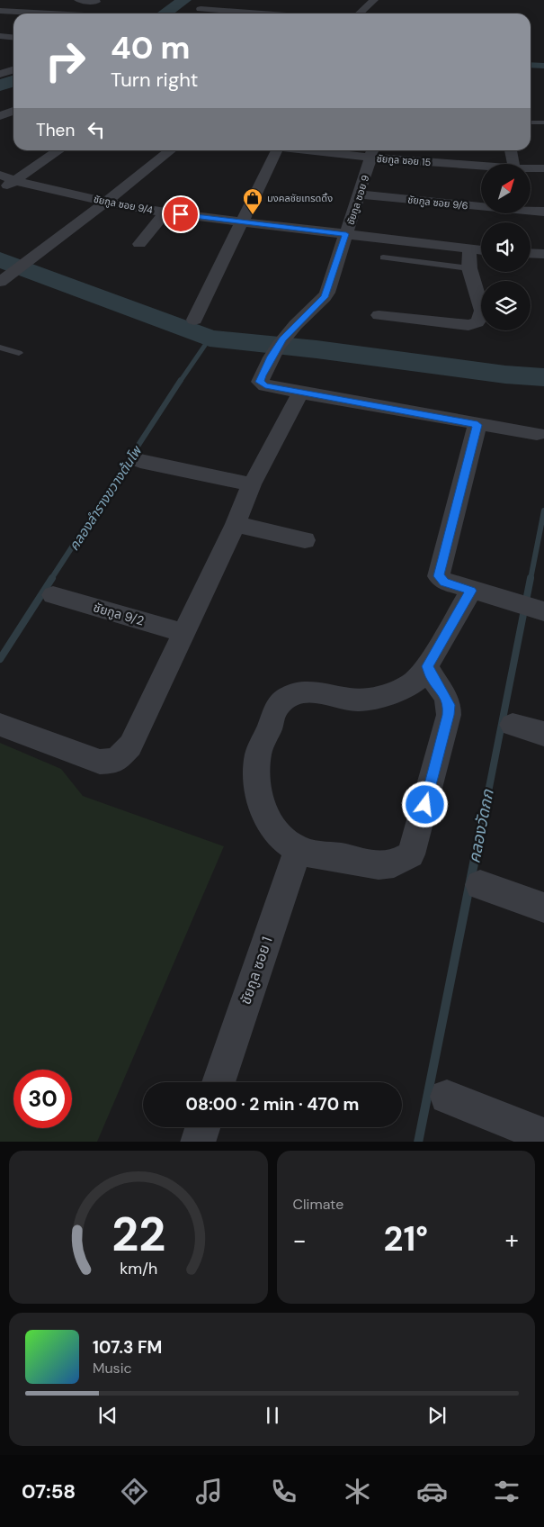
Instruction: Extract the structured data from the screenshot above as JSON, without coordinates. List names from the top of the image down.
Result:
{
  "streets": {
    "street": [
      "ชัยกูล ซอย 15",
      "ชัยกูล ซอย 9",
      "ชัยกูล ซอย 9/6",
      "ชัยกูล ซอย 9/4",
      "ชัยกูล 9/2",
      "ชัยกูล ซอย 1"
    ]
  },
  "crossings": [
    ["ชัยกูล ซอย 15", "ชัยกูล ซอย 9"],
    ["ชัยกูล ซอย 9", "ชัยกูล ซอย 9/6"],
    ["ชัยกูล ซอย 9", "ชัยกูล ซอย 9/4"]
  ],
  "water": ["คลองลำรางขวางต้นโพ", "คลองวัดกก"],
  "places": {
    "shop": ["มงคลชัยเทรดดิ้ง"]
  },
  "north": "top right",
  "page": {
    "turn": ["40 m", "Turn right"],
    "then": "Then",
    "limit": "30",
    "trip": "08:00 · 2 min · 470 m",
    "tile": "Climate",
    "heat": ["−", "21°", "+"],
    "song": ["107.3 FM", "Music"],
    "tabs": "07:58",
    "gauge": ["22", "km/h"]
  }
}
